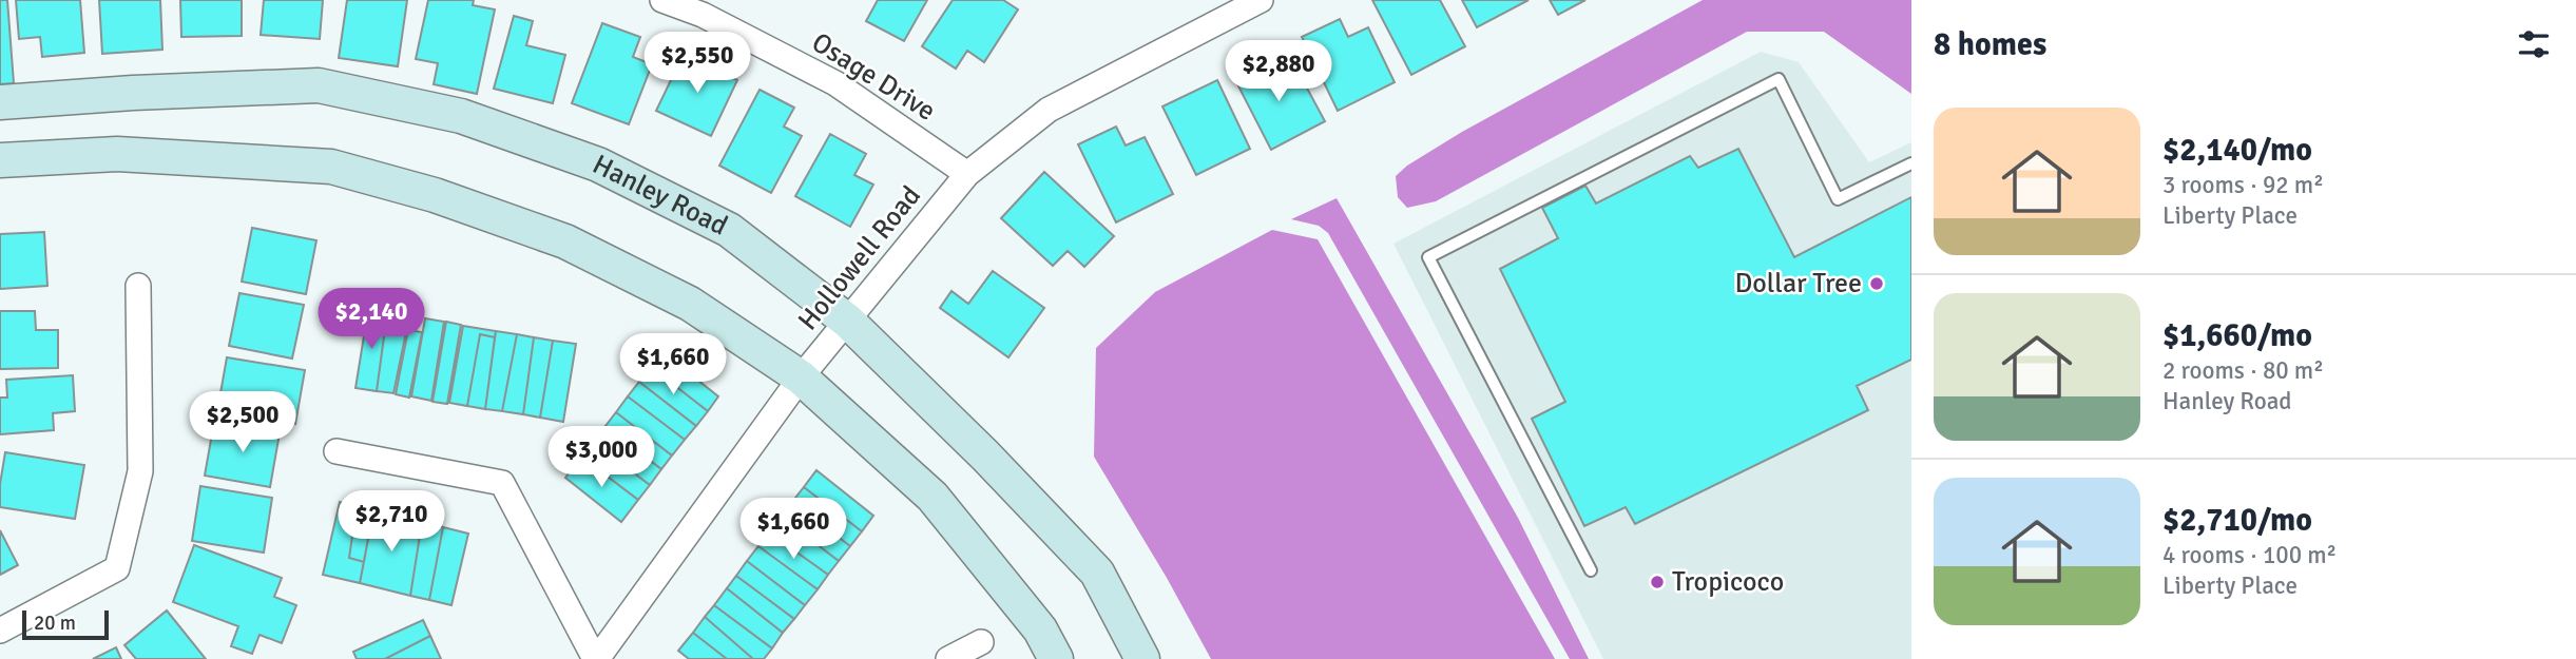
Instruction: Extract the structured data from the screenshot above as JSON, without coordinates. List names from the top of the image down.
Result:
{
  "streets": {
    "main road": ["Hanley Road"],
    "street": ["Osage Drive", "Hollowell Road"]
  },
  "crossings": [
    ["Osage Drive", "Hollowell Road"],
    ["Hanley Road", "Hollowell Road"]
  ],
  "places": ["Dollar Tree", "Tropicoco"],
  "scale_bar": "20 m",
  "page": {
    "heading": "8 homes",
    "price": [
      "$2,550",
      "$2,880",
      "$2,140",
      "$1,660",
      "$2,500",
      "$3,000",
      "$2,710",
      "$1,660"
    ],
    "list": [
      {
        "name": "$2,140/mo",
        "note": "3 rooms · 92 m² · Liberty Place"
      },
      {
        "name": "$1,660/mo",
        "note": "2 rooms · 80 m² · Hanley Road"
      },
      {
        "name": "$2,710/mo",
        "note": "4 rooms · 100 m² · Liberty Place"
      }
    ],
    "scale": "20 m"
  }
}
